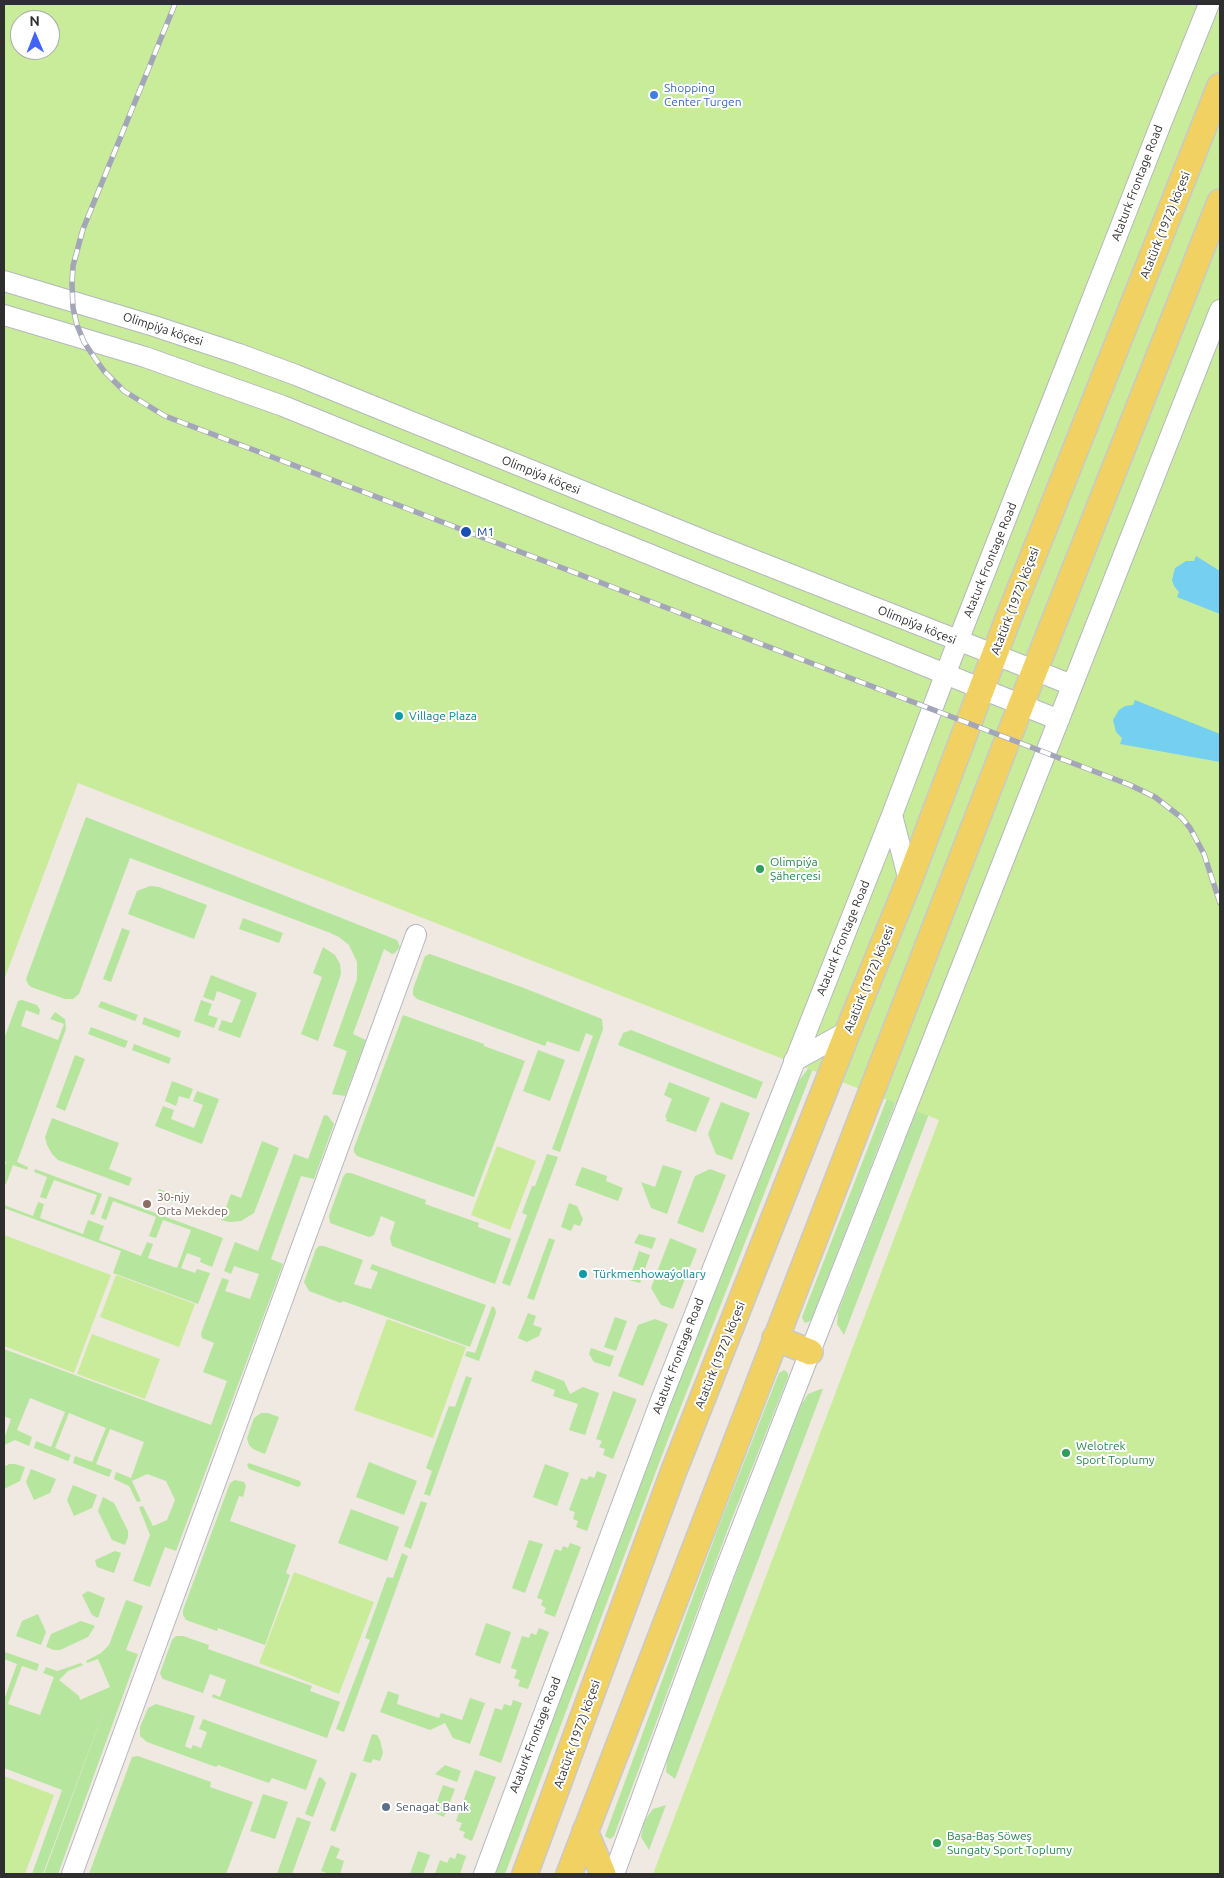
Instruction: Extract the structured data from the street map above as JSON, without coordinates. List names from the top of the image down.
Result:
{
  "streets": {
    "main road": ["Atatürk (1972) köçesi"],
    "street": ["Ataturk Frontage Road", "Olimpiýa köçesi"]
  },
  "crossings": [
    ["Ataturk Frontage Road", "Olimpiýa köçesi"],
    ["Atatürk (1972) köçesi", "Olimpiýa köçesi"]
  ],
  "places": [
    "Shopping Center Turgen",
    "M1",
    "Village Plaza",
    "Olimpiýa Şäherçesi",
    "30-njy Orta Mekdep",
    "Türkmenhowaýollary",
    "Welotrek Sport Toplumy",
    "Senagat Bank",
    "Başa-Baş Söweş Sungaty Sport Toplumy"
  ],
  "north": "top"
}
